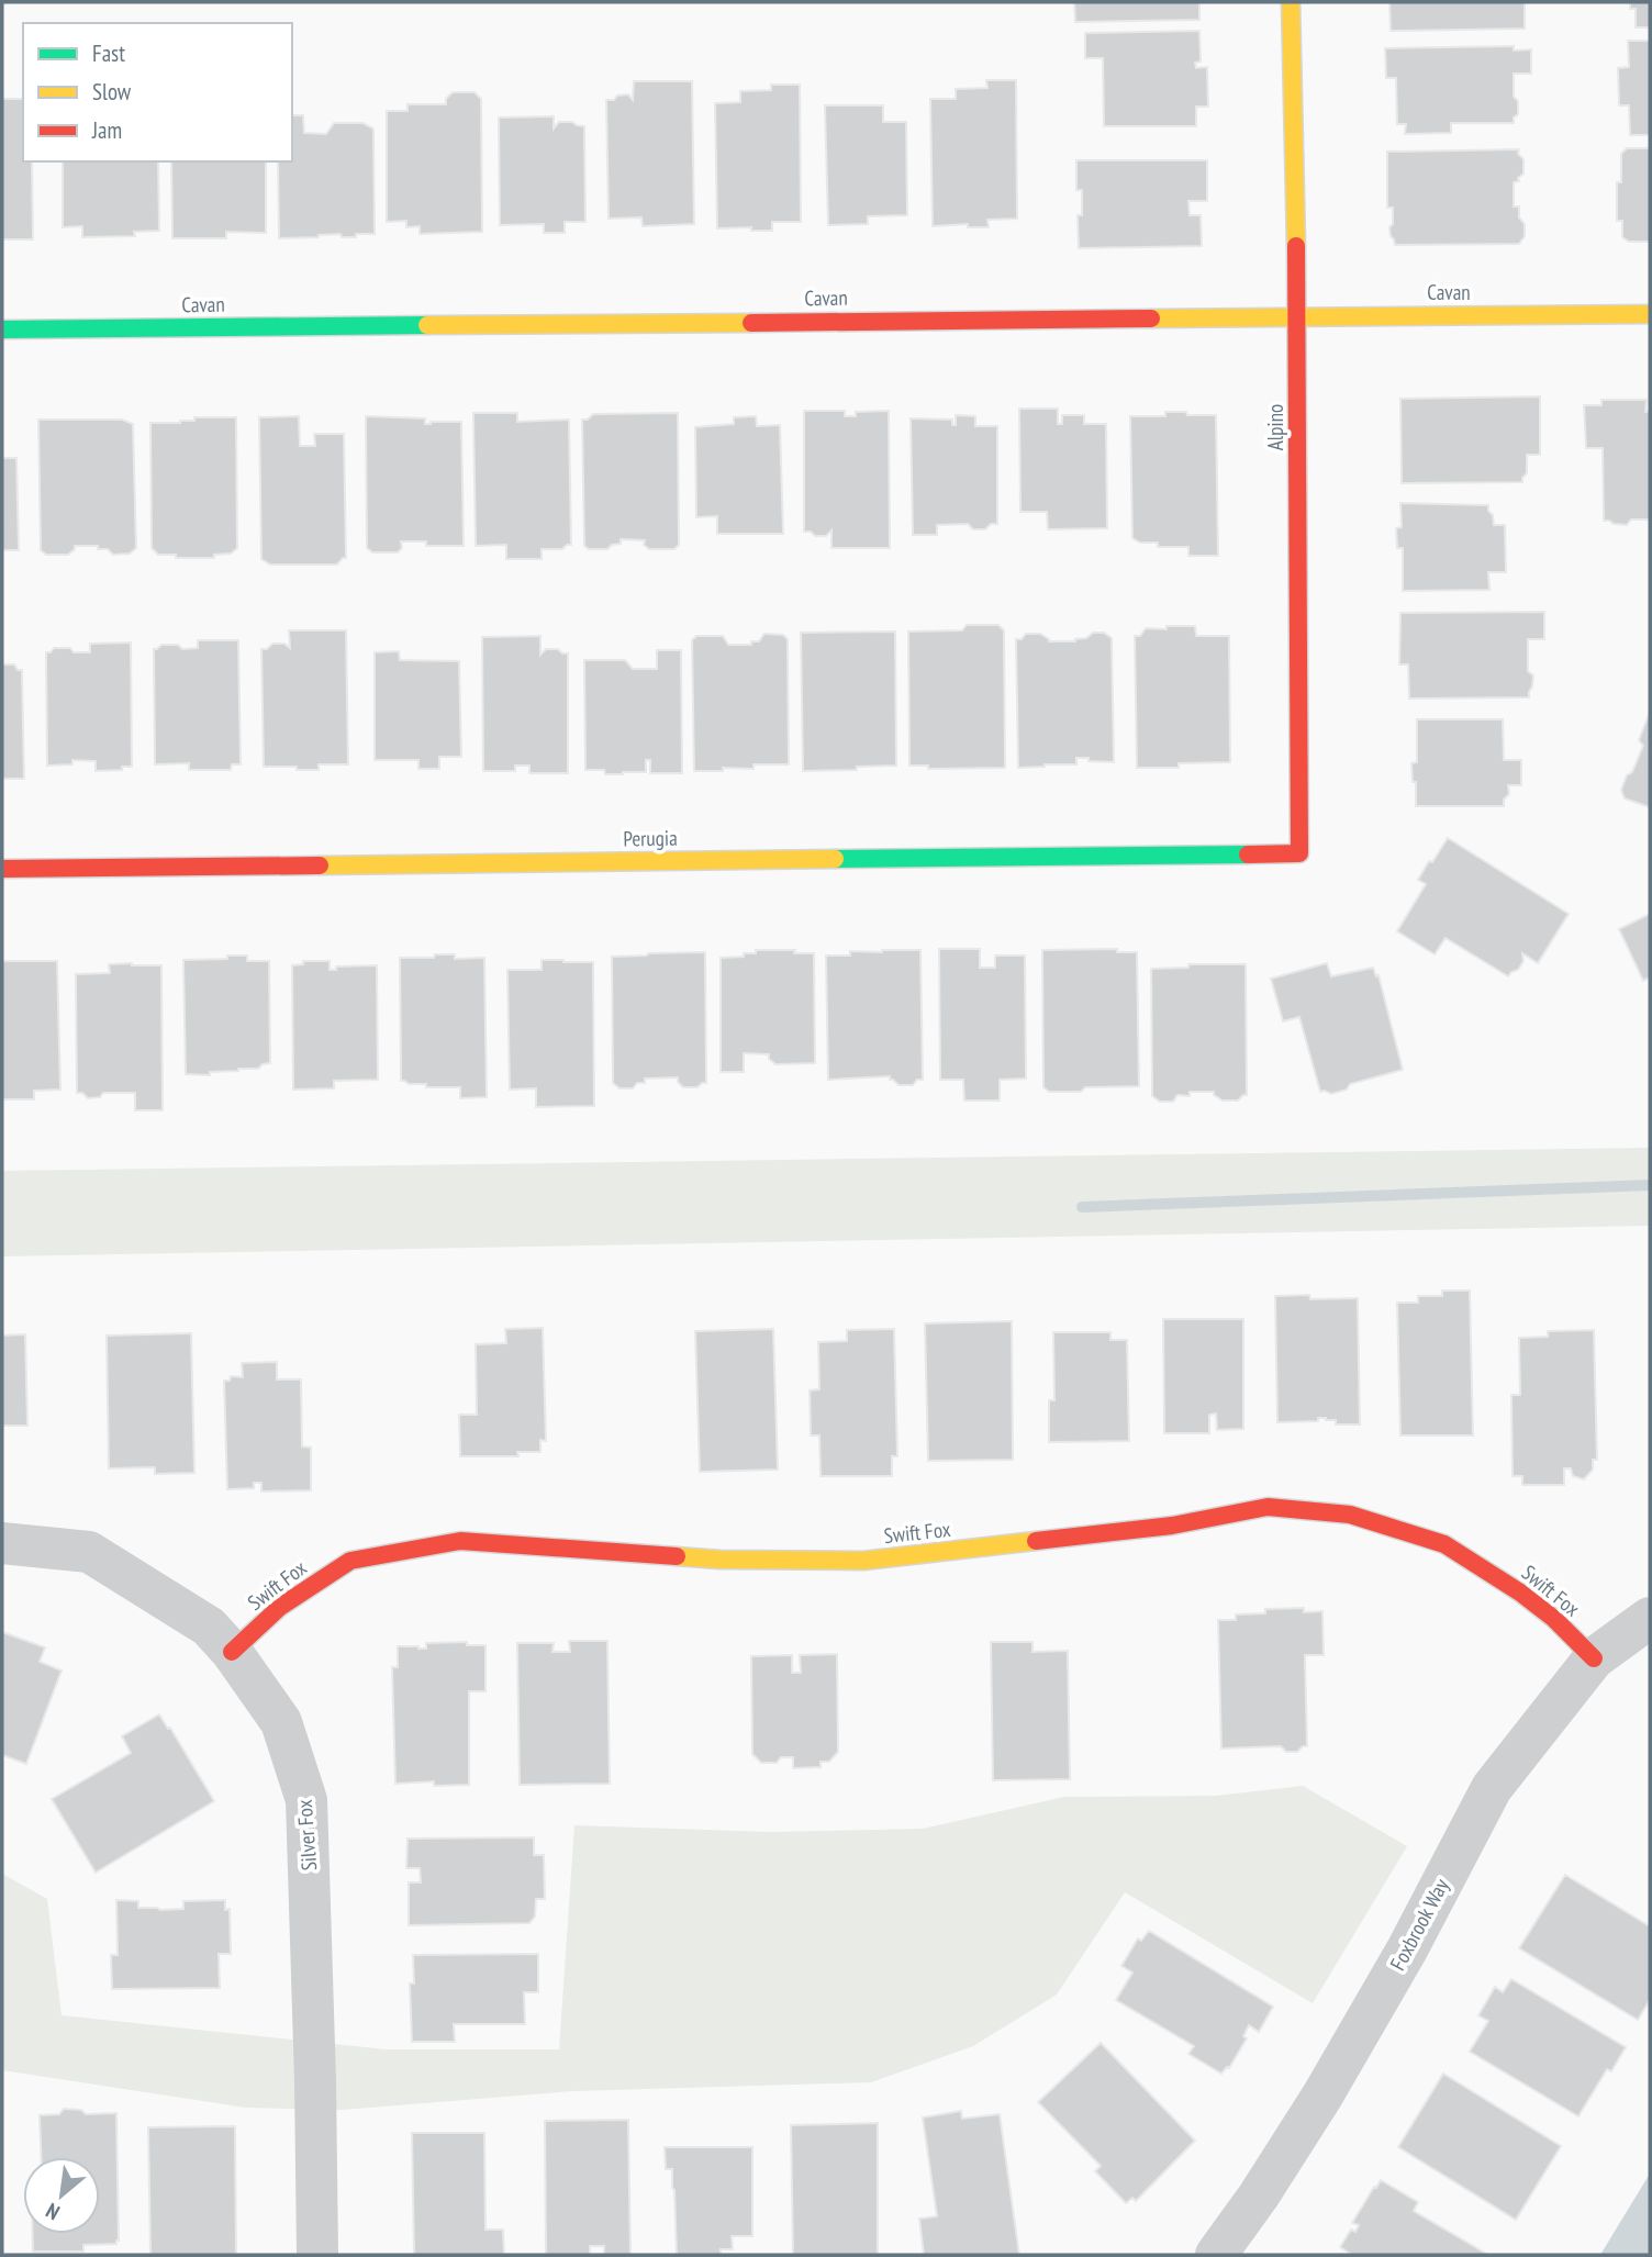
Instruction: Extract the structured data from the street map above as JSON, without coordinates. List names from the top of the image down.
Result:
{
  "streets": {
    "street": [
      "Cavan",
      "Alpino",
      "Perugia",
      "Swift Fox",
      "Silver Fox",
      "Foxbrook Way"
    ]
  },
  "crossings": [
    ["Cavan", "Alpino"],
    ["Alpino", "Perugia"],
    ["Swift Fox", "Silver Fox"],
    ["Swift Fox", "Foxbrook Way"]
  ],
  "legend": ["Fast", "Slow", "Jam"],
  "north": "bottom left"
}
